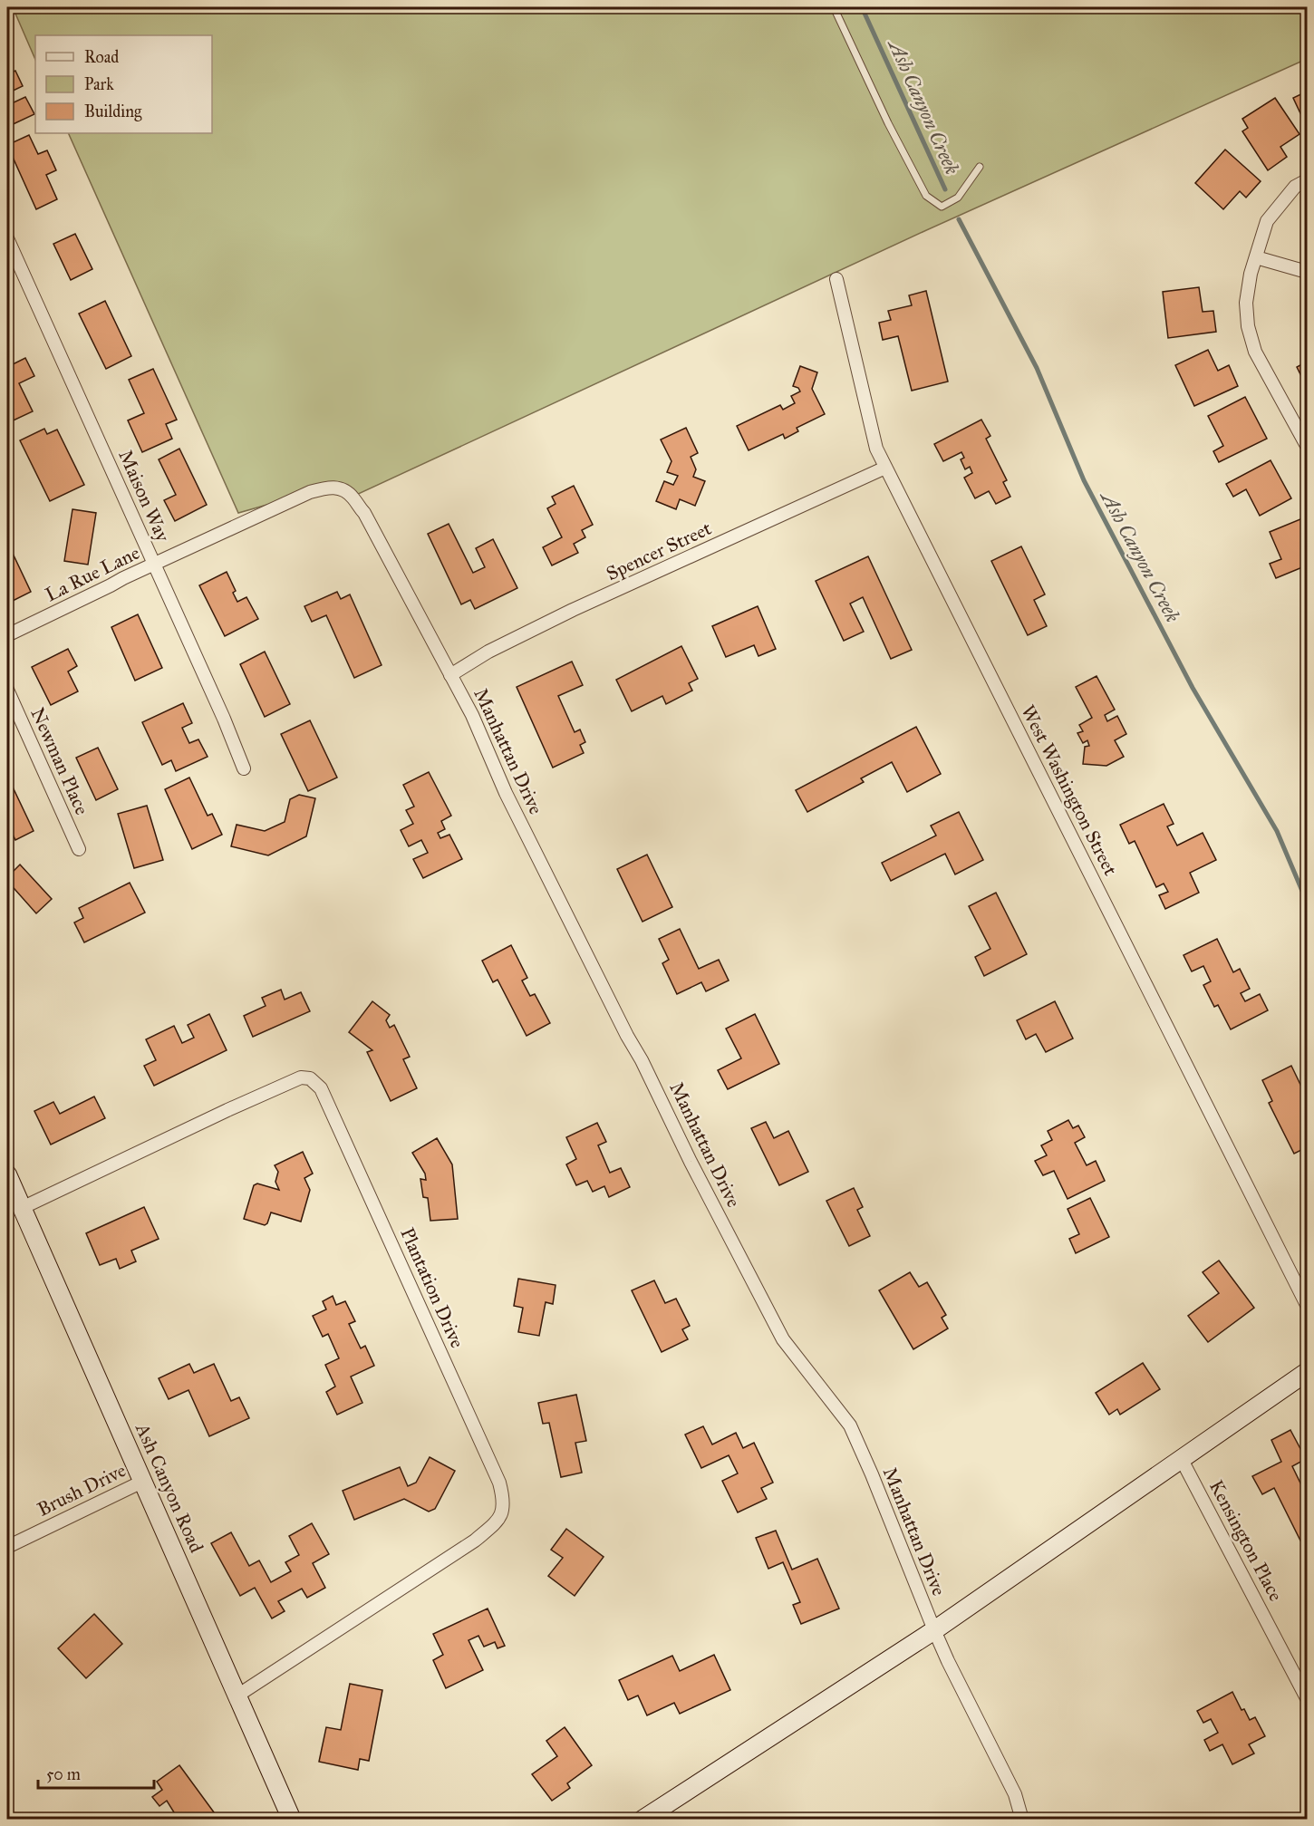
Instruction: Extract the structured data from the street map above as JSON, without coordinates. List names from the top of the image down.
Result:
{
  "streets": {
    "street": [
      "Maison Way",
      "Spencer Street",
      "La Rue Lane",
      "Manhattan Drive",
      "Newman Place",
      "West Washington Street",
      "Plantation Drive",
      "Ash Canyon Road",
      "Brush Drive",
      "Kensington Place"
    ]
  },
  "crossings": [
    ["Maison Way", "La Rue Lane"],
    ["Spencer Street", "Manhattan Drive"],
    ["Spencer Street", "West Washington Street"],
    ["La Rue Lane", "Manhattan Drive"],
    ["Plantation Drive", "Ash Canyon Road"],
    ["Ash Canyon Road", "Brush Drive"]
  ],
  "water": ["Ash Canyon Creek"],
  "legend": ["Road", "Park", "Building"],
  "scale_bar": "50 m"
}
